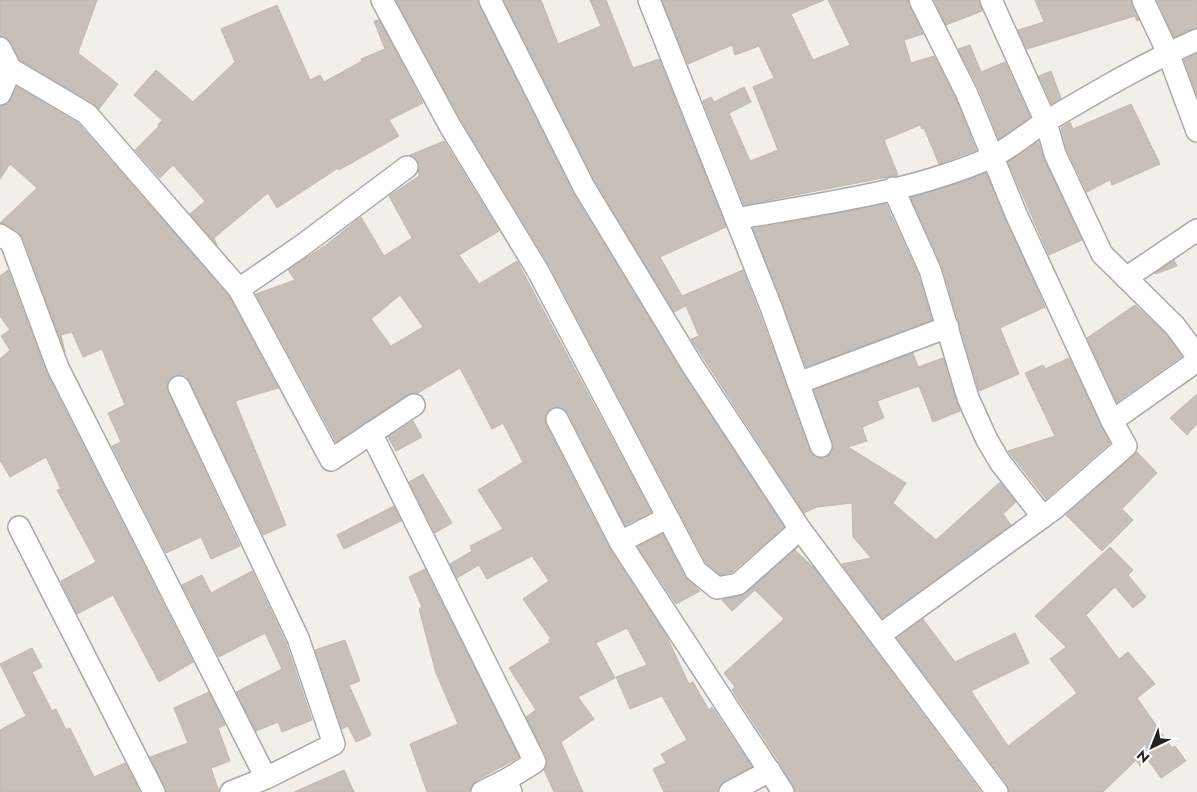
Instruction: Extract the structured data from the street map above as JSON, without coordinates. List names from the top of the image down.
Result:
{
  "north": "bottom left"
}
